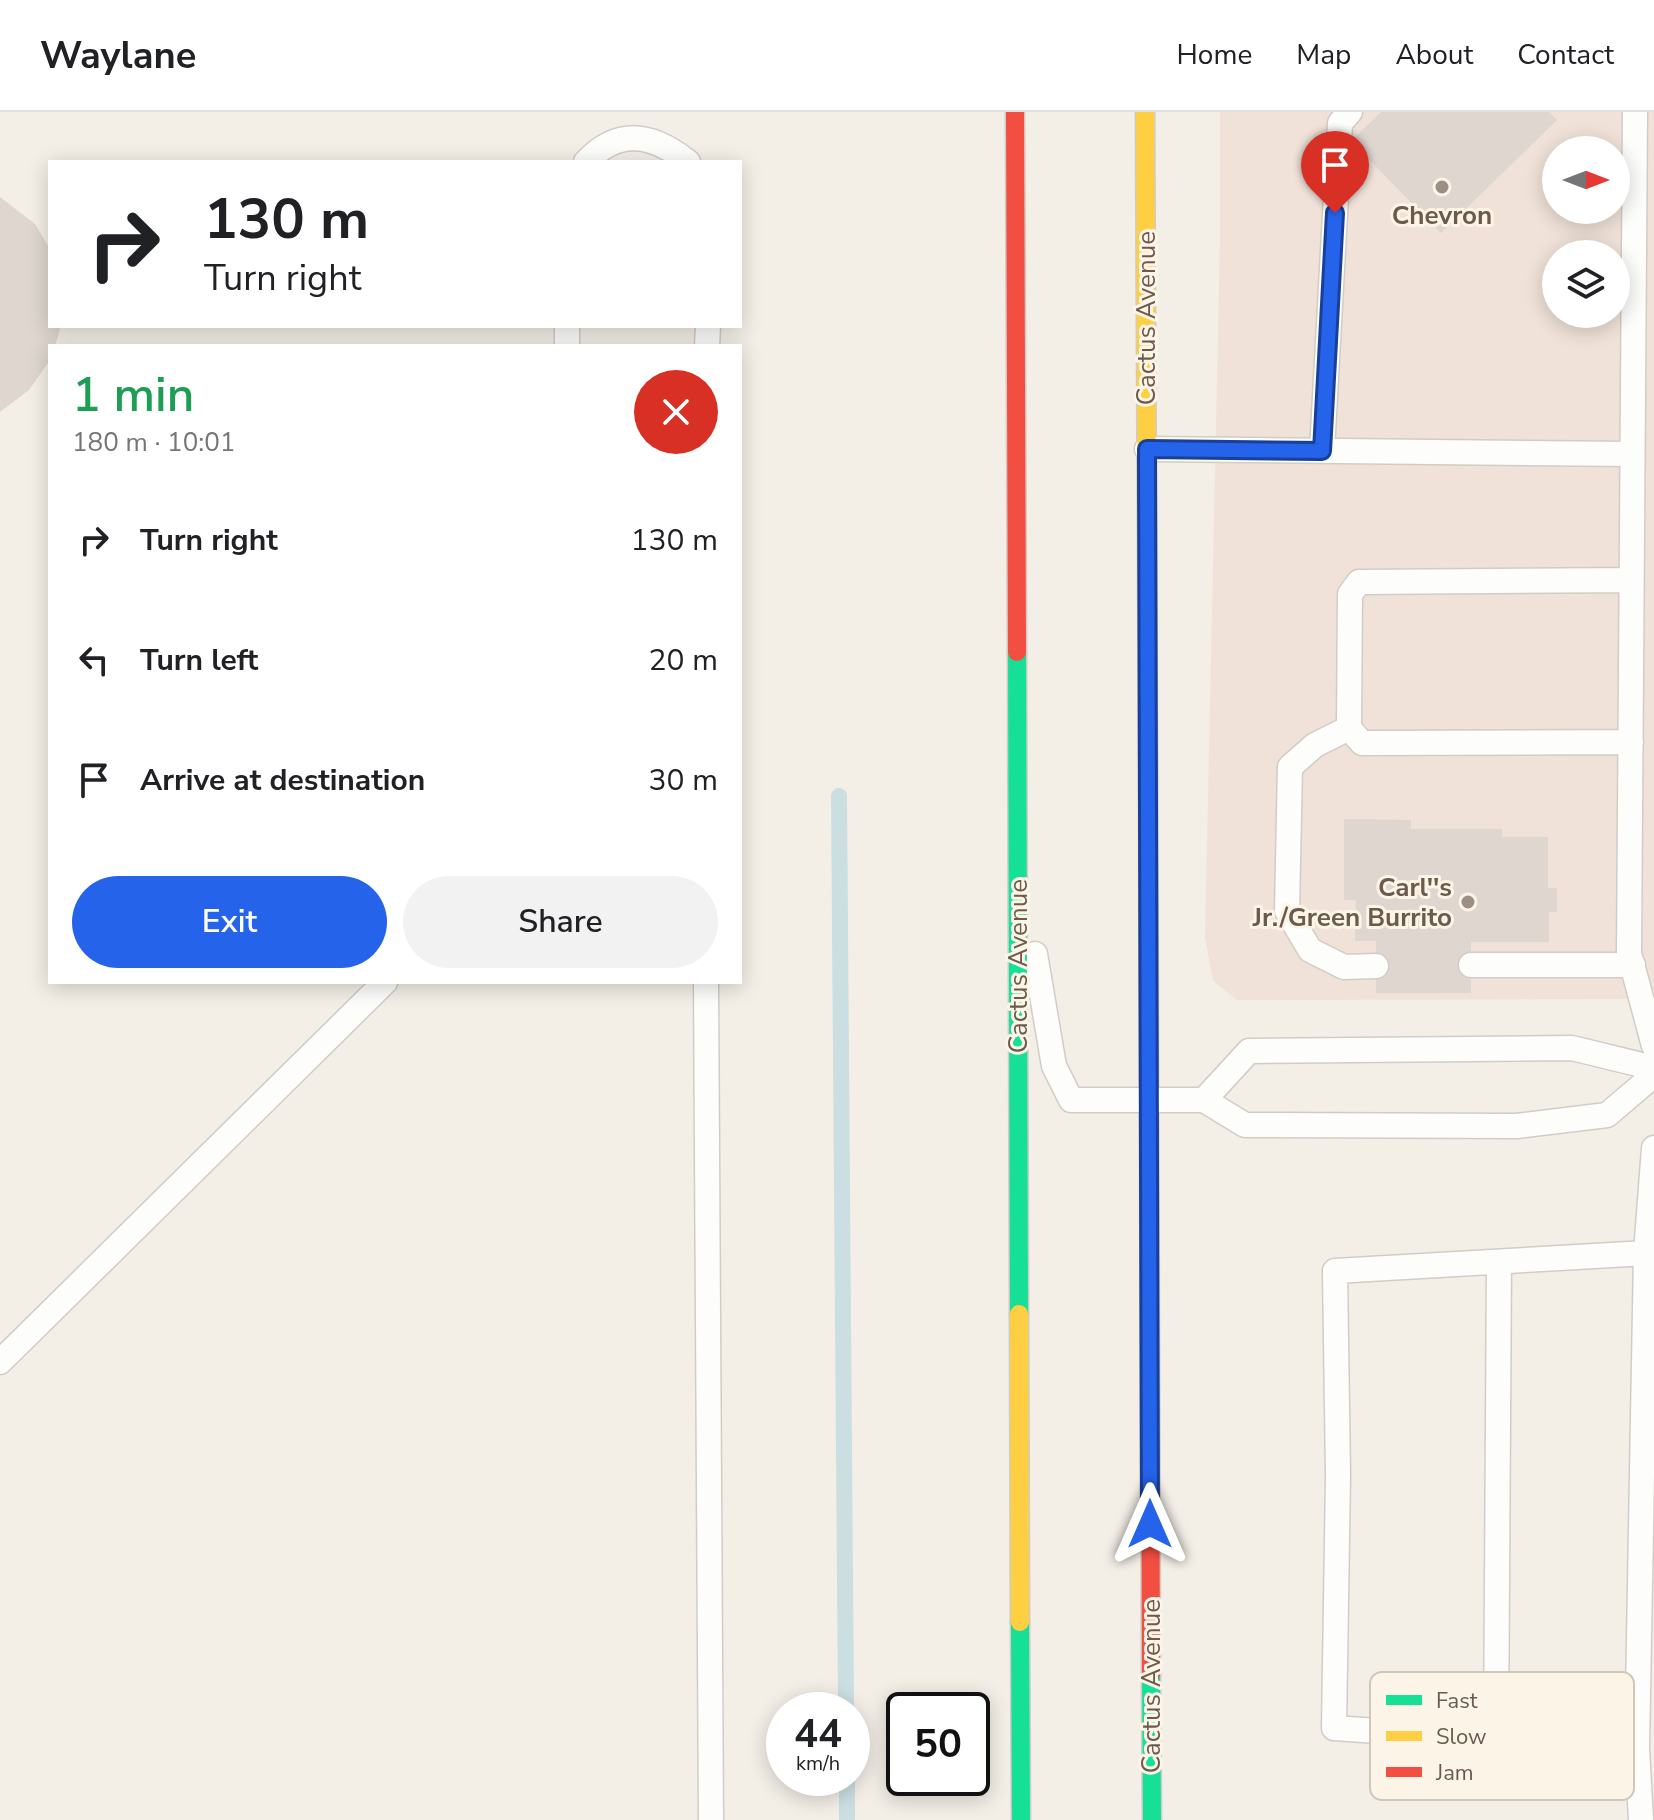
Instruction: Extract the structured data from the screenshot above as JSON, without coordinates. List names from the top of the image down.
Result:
{
  "streets": {
    "main road": ["Cactus Avenue"]
  },
  "places": ["Chevron", "Carl''s Jr./Green Burrito"],
  "legend": ["Fast", "Slow", "Jam"],
  "north": "right",
  "page": {
    "header": "Waylane",
    "nav": [
      "Home",
      "Map",
      "About",
      "Contact"
    ],
    "turn": ["130 m", "Turn right"],
    "heading": ["1 min", "180 m · 10:01"],
    "list": [
      {
        "name": "Turn right",
        "value": "130 m"
      },
      {
        "name": "Turn left",
        "value": "20 m"
      },
      {
        "name": "Arrive at destination",
        "value": "30 m"
      }
    ],
    "buttons": ["Exit", "Share"],
    "speed": "44 km/h",
    "limit": "50"
  }
}
